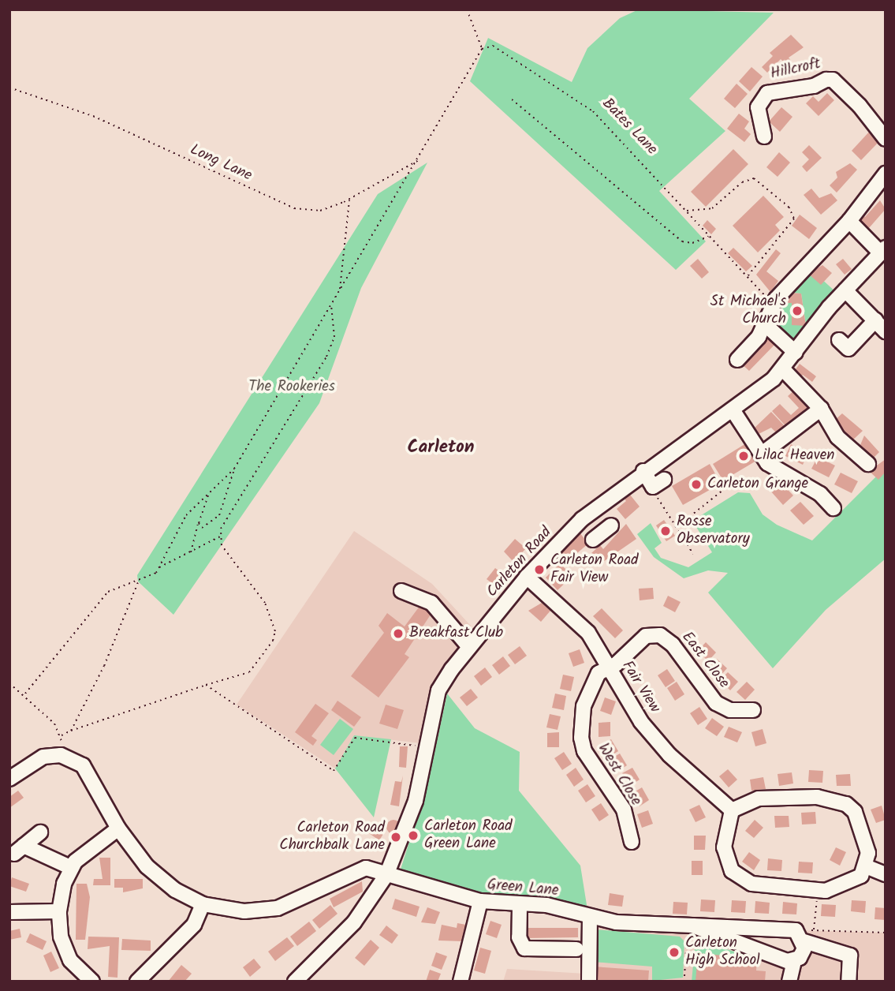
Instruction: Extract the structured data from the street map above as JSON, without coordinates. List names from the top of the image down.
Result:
{
  "streets": {
    "street": [
      "Hillcroft",
      "Carleton Road",
      "East Close",
      "Fair View",
      "West Close",
      "Green Lane"
    ],
    "path": ["Bates Lane", "Long Lane"]
  },
  "crossings": [
    ["Carleton Road", "Fair View"],
    ["Carleton Road", "Green Lane"],
    ["East Close", "Fair View"],
    ["East Close", "West Close"],
    ["Fair View", "West Close"]
  ],
  "districts": ["Carleton"],
  "parks": ["The Rookeries"],
  "places": [
    "St Michael's Church",
    "Lilac Heaven",
    "Carleton Grange",
    "Rosse Observatory",
    "Carleton Road Fair View",
    "Breakfast Club",
    "Carleton Road Green Lane",
    "Carleton Road Churchbalk Lane",
    "Carleton High School"
  ]
}
